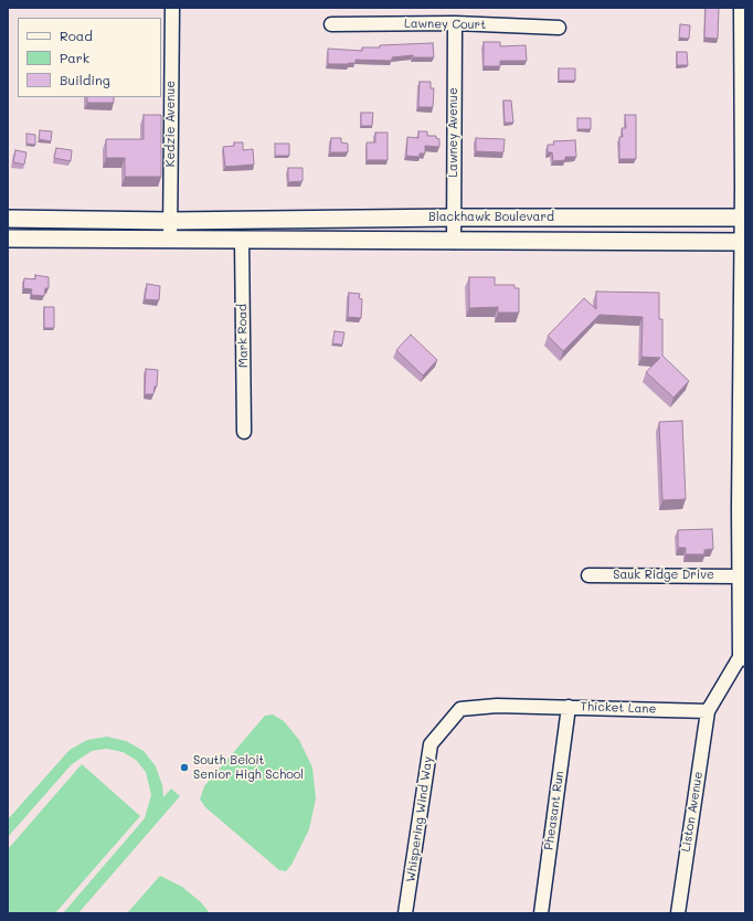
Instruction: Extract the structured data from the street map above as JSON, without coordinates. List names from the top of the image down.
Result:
{
  "streets": {
    "main road": ["Blackhawk Boulevard"],
    "street": [
      "Lawney Court",
      "Kedzie Avenue",
      "Lawney Avenue",
      "Mark Road",
      "Sauk Ridge Drive",
      "Thicket Lane",
      "Pheasant Run",
      "Liston Avenue",
      "Whispering Wind Way"
    ]
  },
  "crossings": [
    ["Lawney Court", "Lawney Avenue"],
    ["Kedzie Avenue", "Blackhawk Boulevard"],
    ["Lawney Avenue", "Blackhawk Boulevard"],
    ["Blackhawk Boulevard", "Mark Road"],
    ["Thicket Lane", "Pheasant Run"],
    ["Thicket Lane", "Liston Avenue"],
    ["Thicket Lane", "Whispering Wind Way"]
  ],
  "places": ["South Beloit Senior High School"],
  "legend": ["Road", "Park", "Building"]
}
